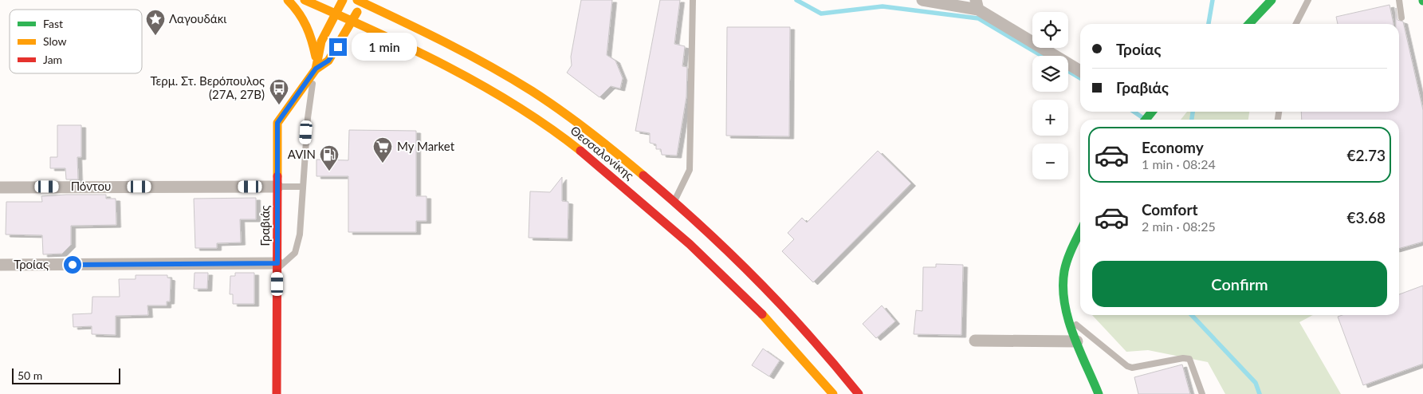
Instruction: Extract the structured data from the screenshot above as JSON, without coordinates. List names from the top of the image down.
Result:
{
  "streets": {
    "main road": ["Θεσσαλονίκης", "Γραβιάς"],
    "street": ["Πόντου", "Τροίας"]
  },
  "crossings": [
    ["Θεσσαλονίκης", "Γραβιάς"],
    ["Πόντου", "Γραβιάς"],
    ["Γραβιάς", "Τροίας"]
  ],
  "places": {
    "place": ["Λαγουδάκι"],
    "bus stop": ["Τερμ. Στ. Βερόπουλος (27Α, 27Β)"],
    "supermarket": ["My Market"],
    "fuel station": ["AVIN"]
  },
  "legend": ["Fast", "Slow", "Jam"],
  "scale_bar": "50 m",
  "page": {
    "map_buttons": ["+", "−"],
    "banner": ["Τροίας", "Γραβιάς"],
    "bubble": "1 min",
    "list": [
      {
        "name": "Economy",
        "note": "1 min · 08:24",
        "value": "€2.73"
      },
      {
        "name": "Comfort",
        "note": "2 min · 08:25",
        "value": "€3.68"
      }
    ],
    "buttons": "Confirm",
    "scale": "50 m"
  }
}
